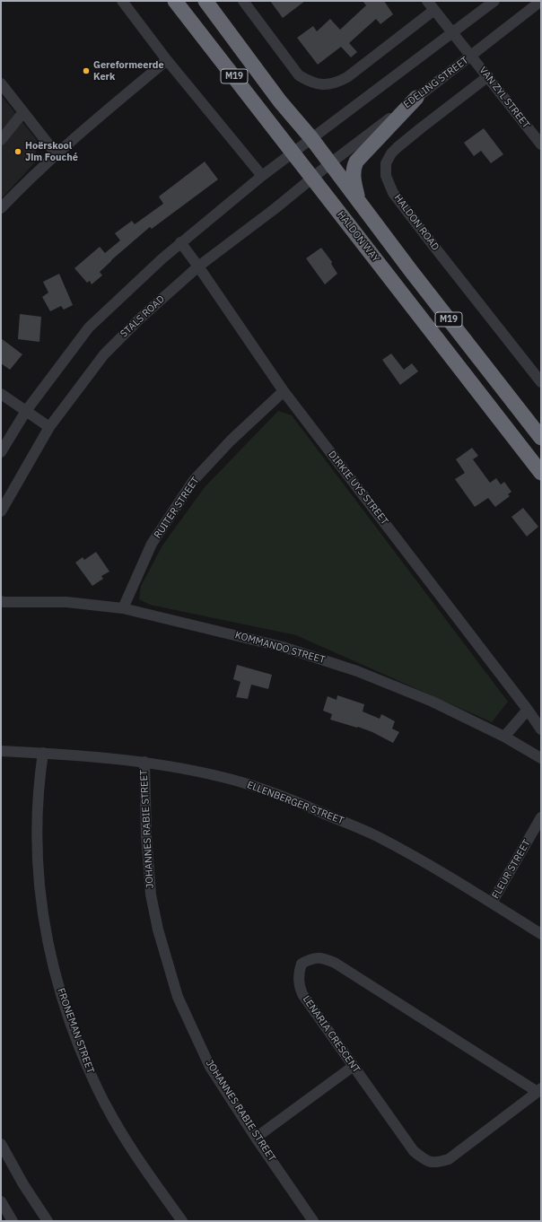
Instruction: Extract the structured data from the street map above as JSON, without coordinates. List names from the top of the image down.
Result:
{
  "streets": {
    "highway": ["M19", "HALDON WAY"],
    "street": [
      "EDELING STREET",
      "VAN ZYL STREET",
      "HALDON ROAD",
      "STALS ROAD",
      "DIRKIE UYS STREET",
      "RUITER STREET",
      "KOMMANDO STREET",
      "ELLENBERGER STREET",
      "JOHANNES RABIE STREET",
      "FLEUR STREET",
      "FRONEMAN STREET",
      "LENARIA CRESCENT"
    ]
  },
  "crossings": [
    ["M19", "EDELING STREET"],
    ["M19", "STALS ROAD"],
    ["EDELING STREET", "VAN ZYL STREET"],
    ["EDELING STREET", "STALS ROAD"],
    ["VAN ZYL STREET", "HALDON ROAD"],
    ["HALDON WAY", "STALS ROAD"],
    ["STALS ROAD", "DIRKIE UYS STREET"],
    ["DIRKIE UYS STREET", "RUITER STREET"],
    ["RUITER STREET", "KOMMANDO STREET"],
    ["ELLENBERGER STREET", "JOHANNES RABIE STREET"],
    ["ELLENBERGER STREET", "FLEUR STREET"],
    ["ELLENBERGER STREET", "FRONEMAN STREET"]
  ],
  "places": ["Gereformeerde Kerk", "Hoërskool Jim Fouché"]
}
